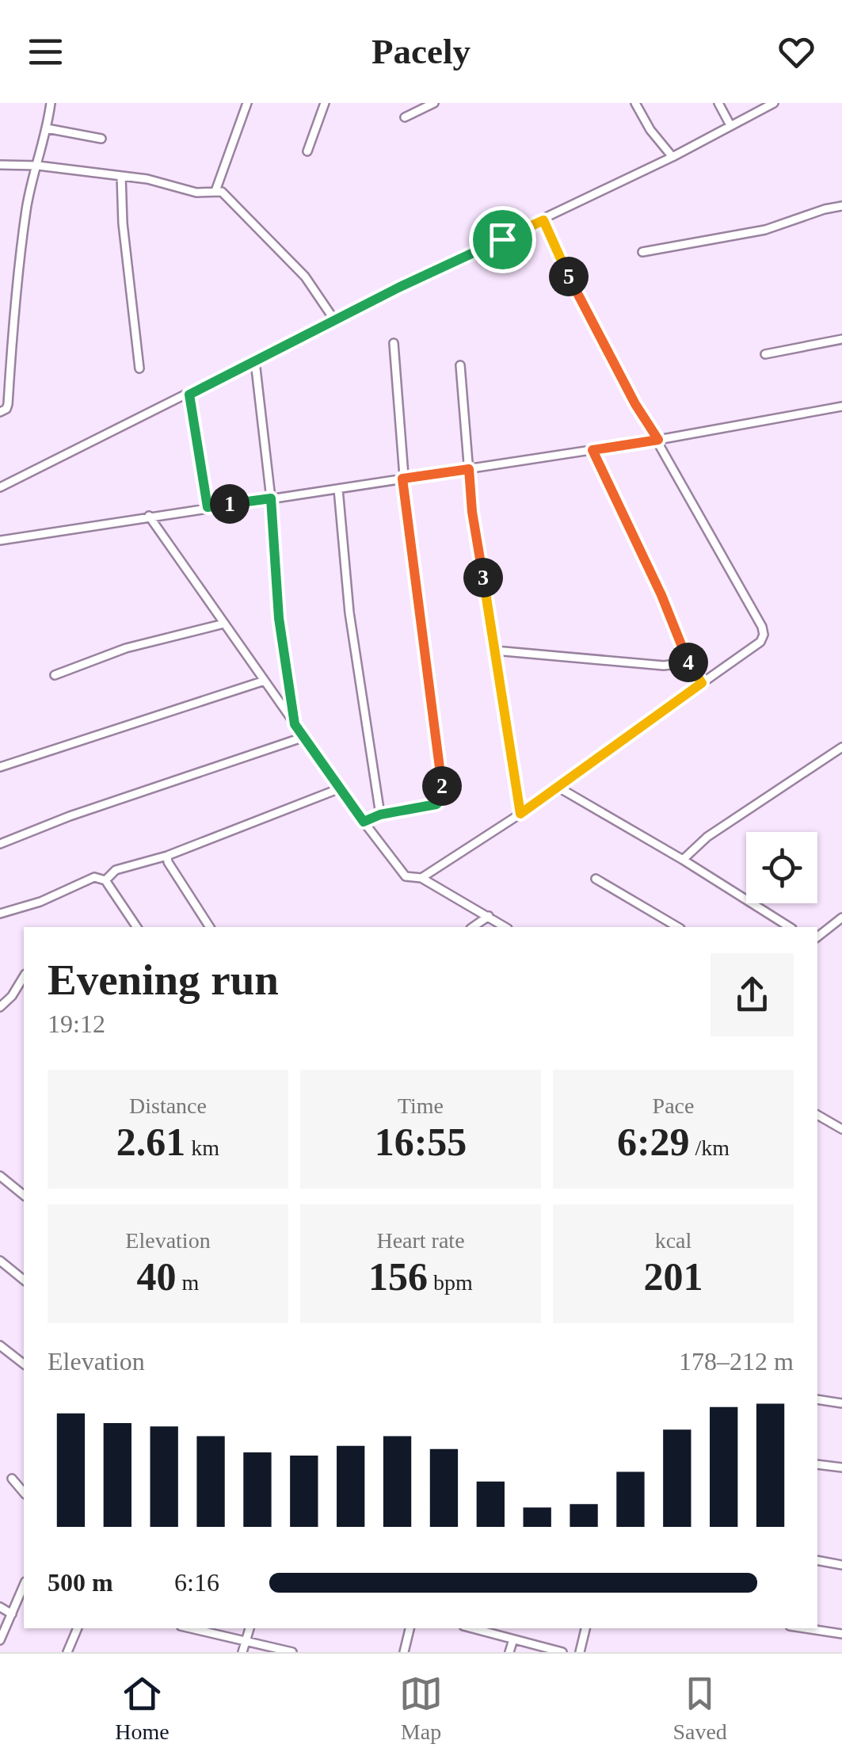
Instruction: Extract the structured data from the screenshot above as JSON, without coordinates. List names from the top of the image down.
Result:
{
  "page": {
    "header": "Pacely",
    "pins": [
      "5",
      "1",
      "3",
      "4",
      "2"
    ],
    "heading": ["Evening run", "19:12"],
    "stats": [
      ["Distance", "2.61 km"],
      ["Time", "16:55"],
      ["Pace", "6:29 /km"],
      ["Elevation", "40 m"],
      ["Heart rate", "156 bpm"],
      ["kcal", "201"]
    ],
    "chart": ["Elevation", "178–212 m"],
    "list": [
      {
        "name": "500 m",
        "note": "6:16"
      }
    ],
    "tabs": ["Home", "Map", "Saved"]
  }
}
